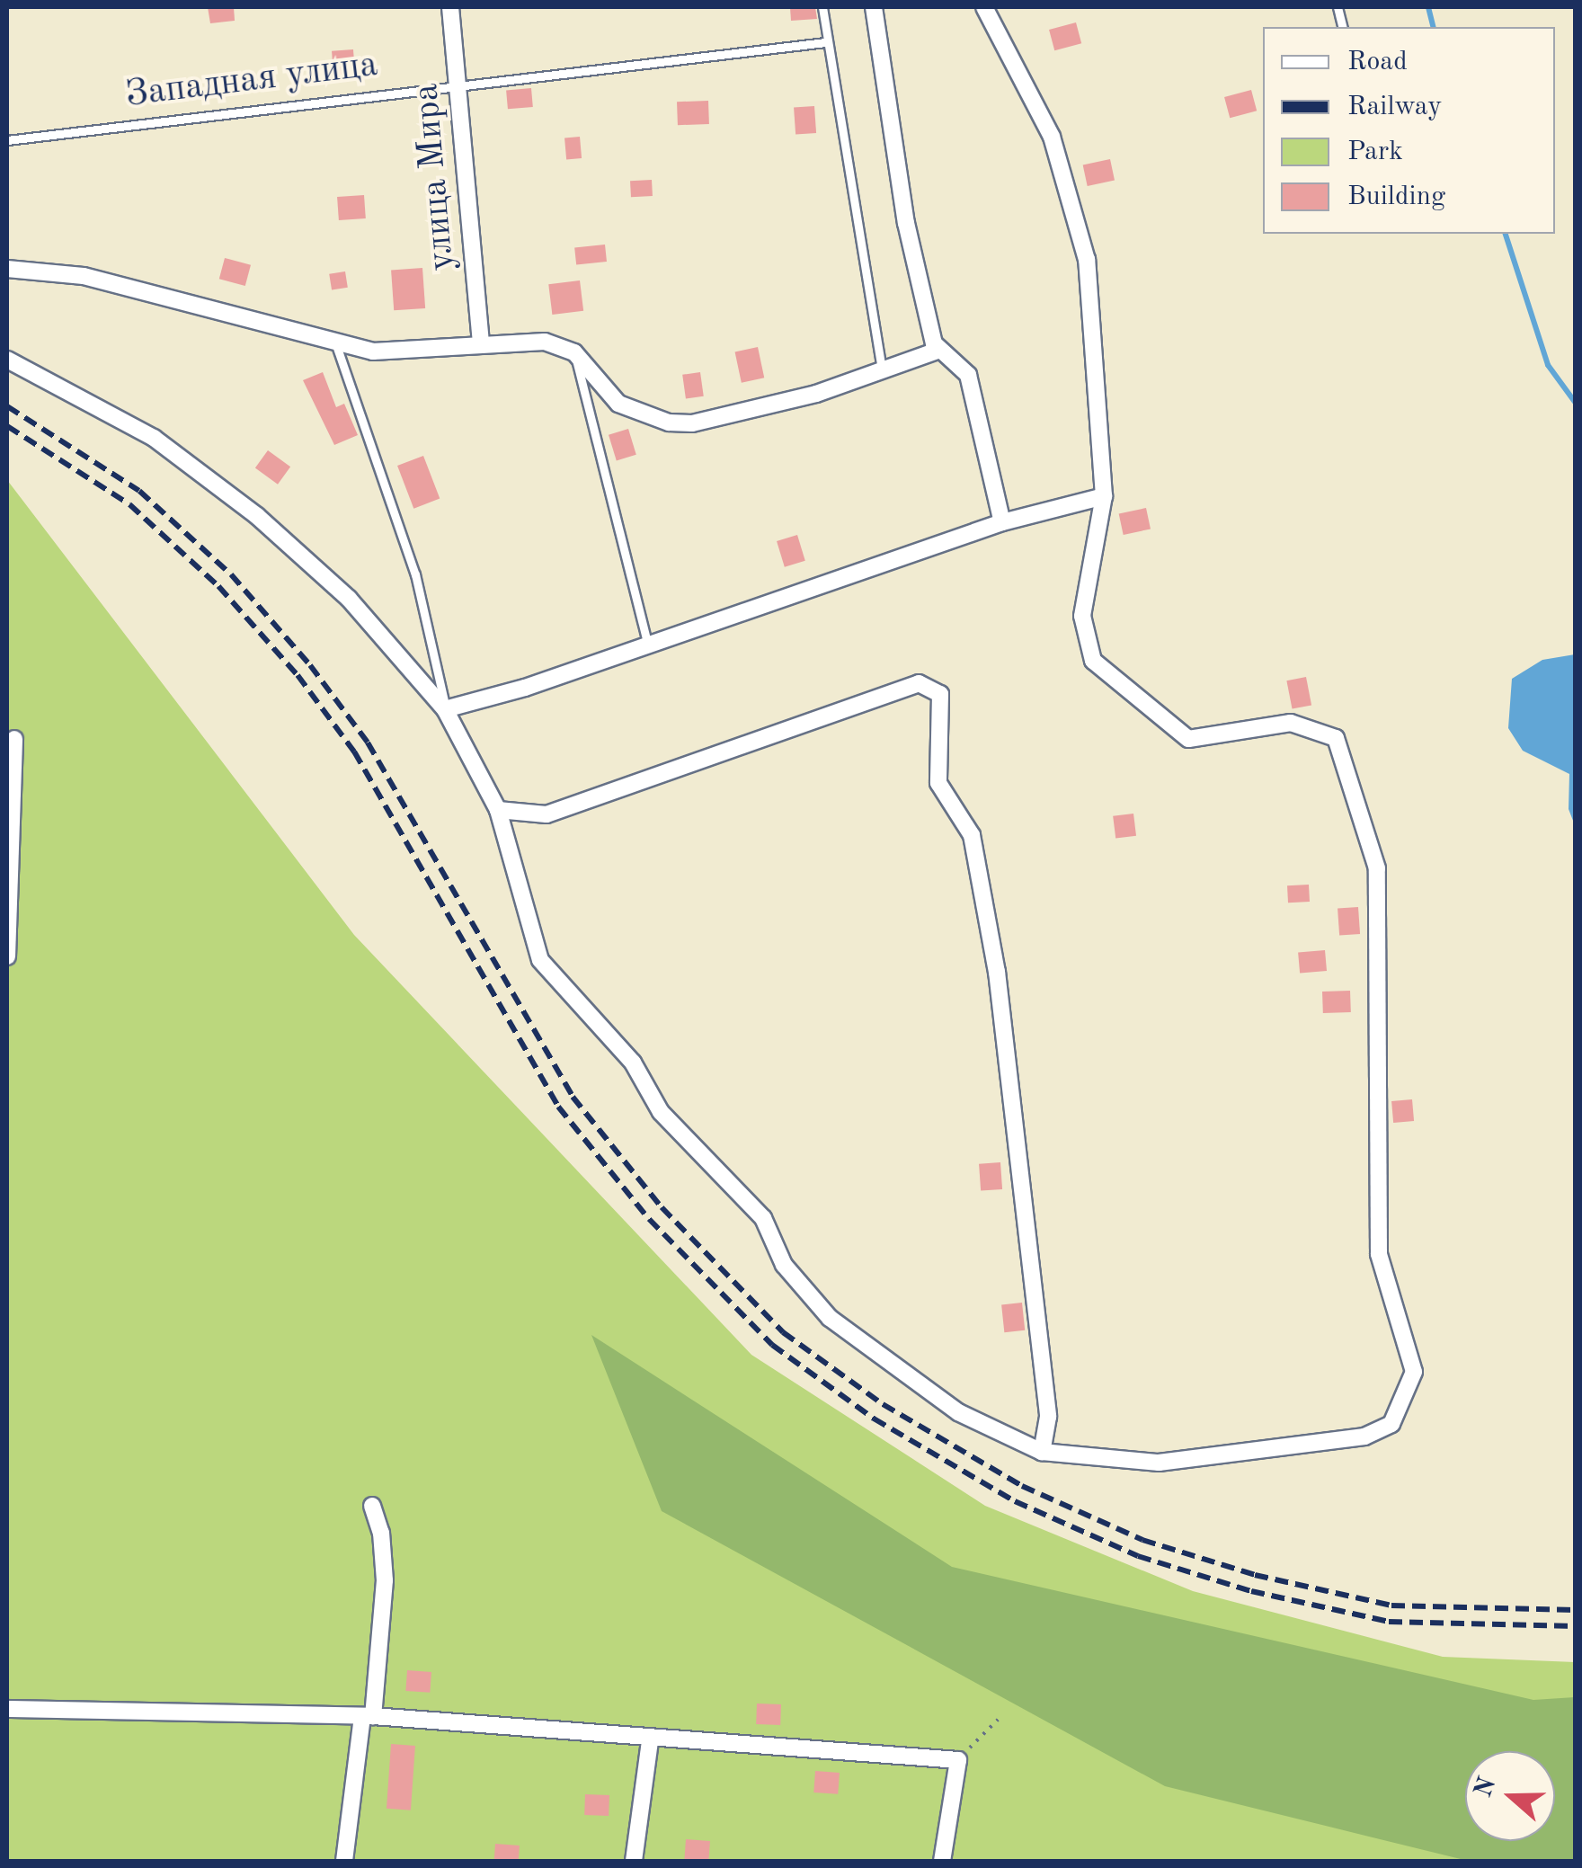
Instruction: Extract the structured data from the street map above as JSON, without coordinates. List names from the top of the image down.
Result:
{
  "streets": {
    "street": ["улица Мира"],
    "lane": ["Западная улица"]
  },
  "crossings": [
    ["Западная улица", "улица Мира"]
  ],
  "legend": [
    "Road",
    "Railway",
    "Park",
    "Building"
  ],
  "north": "left"
}
